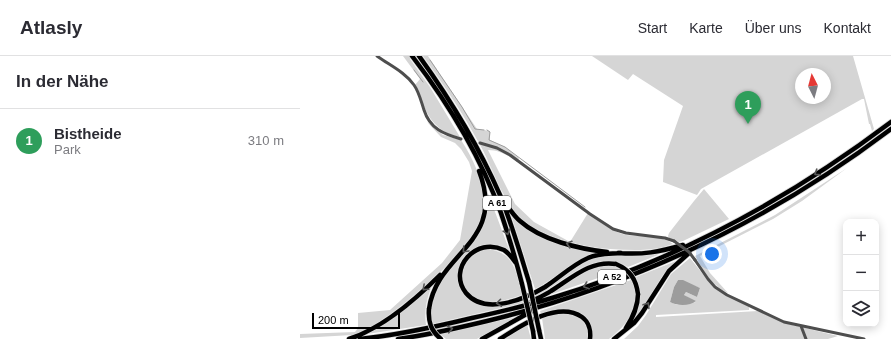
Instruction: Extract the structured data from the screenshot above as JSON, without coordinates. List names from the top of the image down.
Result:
{
  "streets": {
    "highway": ["A 61", "A 52"]
  },
  "scale_bar": "200 m",
  "north": "top",
  "page": {
    "header": "Atlasly",
    "nav": [
      "Start",
      "Karte",
      "Über uns",
      "Kontakt"
    ],
    "heading": "In der Nähe",
    "pins": "1",
    "list": [
      {
        "mark": "1",
        "name": "Bistheide",
        "note": "Park",
        "value": "310 m"
      }
    ],
    "map_buttons": ["+", "−"],
    "scale": "200 m"
  }
}
